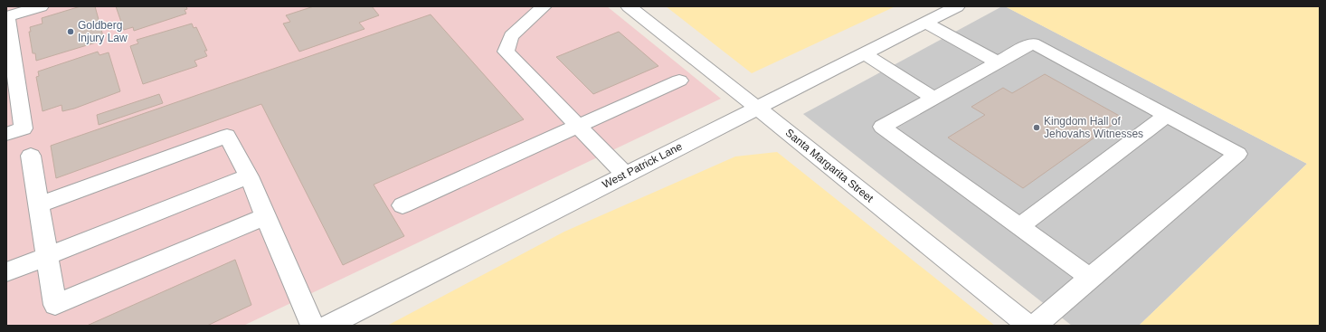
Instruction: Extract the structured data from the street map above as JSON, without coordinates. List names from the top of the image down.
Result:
{
  "streets": {
    "street": ["West Patrick Lane", "Santa Margarita Street"]
  },
  "crossings": [
    ["West Patrick Lane", "Santa Margarita Street"]
  ],
  "places": ["Goldberg Injury Law", "Kingdom Hall of Jehovahs Witnesses"]
}
